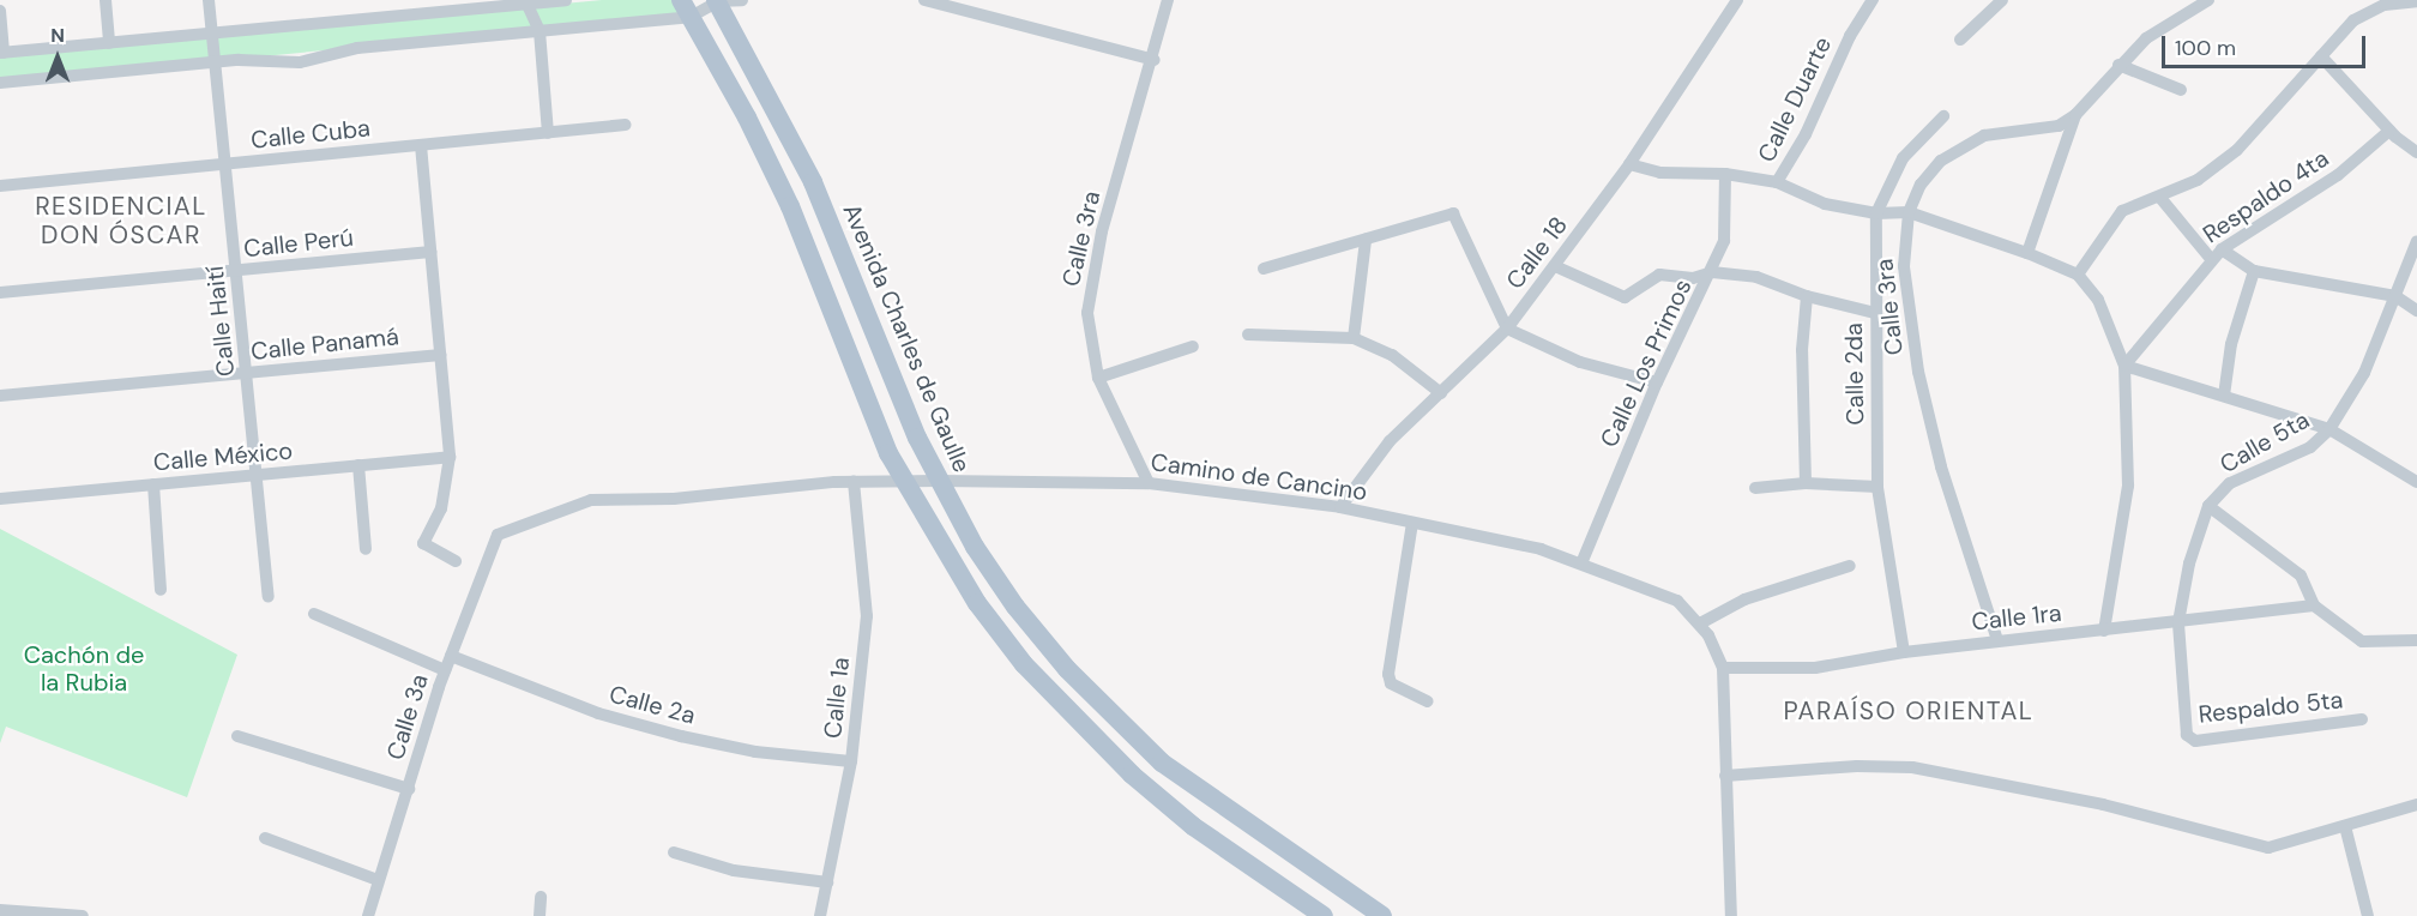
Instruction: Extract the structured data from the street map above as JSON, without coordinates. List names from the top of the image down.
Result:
{
  "streets": {
    "main road": ["Avenida Charles de Gaulle"],
    "street": [
      "Calle Duarte",
      "Calle Cuba",
      "Respaldo 4ta",
      "Calle 3ra",
      "Calle Perú",
      "Calle 18",
      "Calle Haití",
      "Calle Panamá",
      "Calle Los Primos",
      "Calle 2da",
      "Calle 5ta",
      "Calle México",
      "Camino de Cancino",
      "Calle 1ra",
      "Calle 1a",
      "Calle 2a",
      "Respaldo 5ta",
      "Calle 3a"
    ]
  },
  "crossings": [
    ["Calle Cuba", "Calle Haití"],
    ["Calle 3ra", "Camino de Cancino"],
    ["Calle 3ra", "Calle 1ra"],
    ["Calle Perú", "Calle Haití"],
    ["Calle 18", "Camino de Cancino"],
    ["Calle Haití", "Calle Panamá"],
    ["Calle Haití", "Calle México"],
    ["Avenida Charles de Gaulle", "Camino de Cancino"],
    ["Calle Los Primos", "Camino de Cancino"],
    ["Calle 2da", "Calle 1ra"],
    ["Calle 5ta", "Calle 1ra"],
    ["Calle 5ta", "Respaldo 5ta"],
    ["Camino de Cancino", "Calle 1ra"],
    ["Camino de Cancino", "Calle 1a"],
    ["Camino de Cancino", "Calle 3a"],
    ["Calle 1a", "Calle 2a"],
    ["Calle 2a", "Calle 3a"]
  ],
  "districts": ["RESIDENCIAL DON ÓSCAR", "PARAÍSO ORIENTAL"],
  "parks": ["Cachón de la Rubia"],
  "scale_bar": "100 m",
  "north": "top"
}
